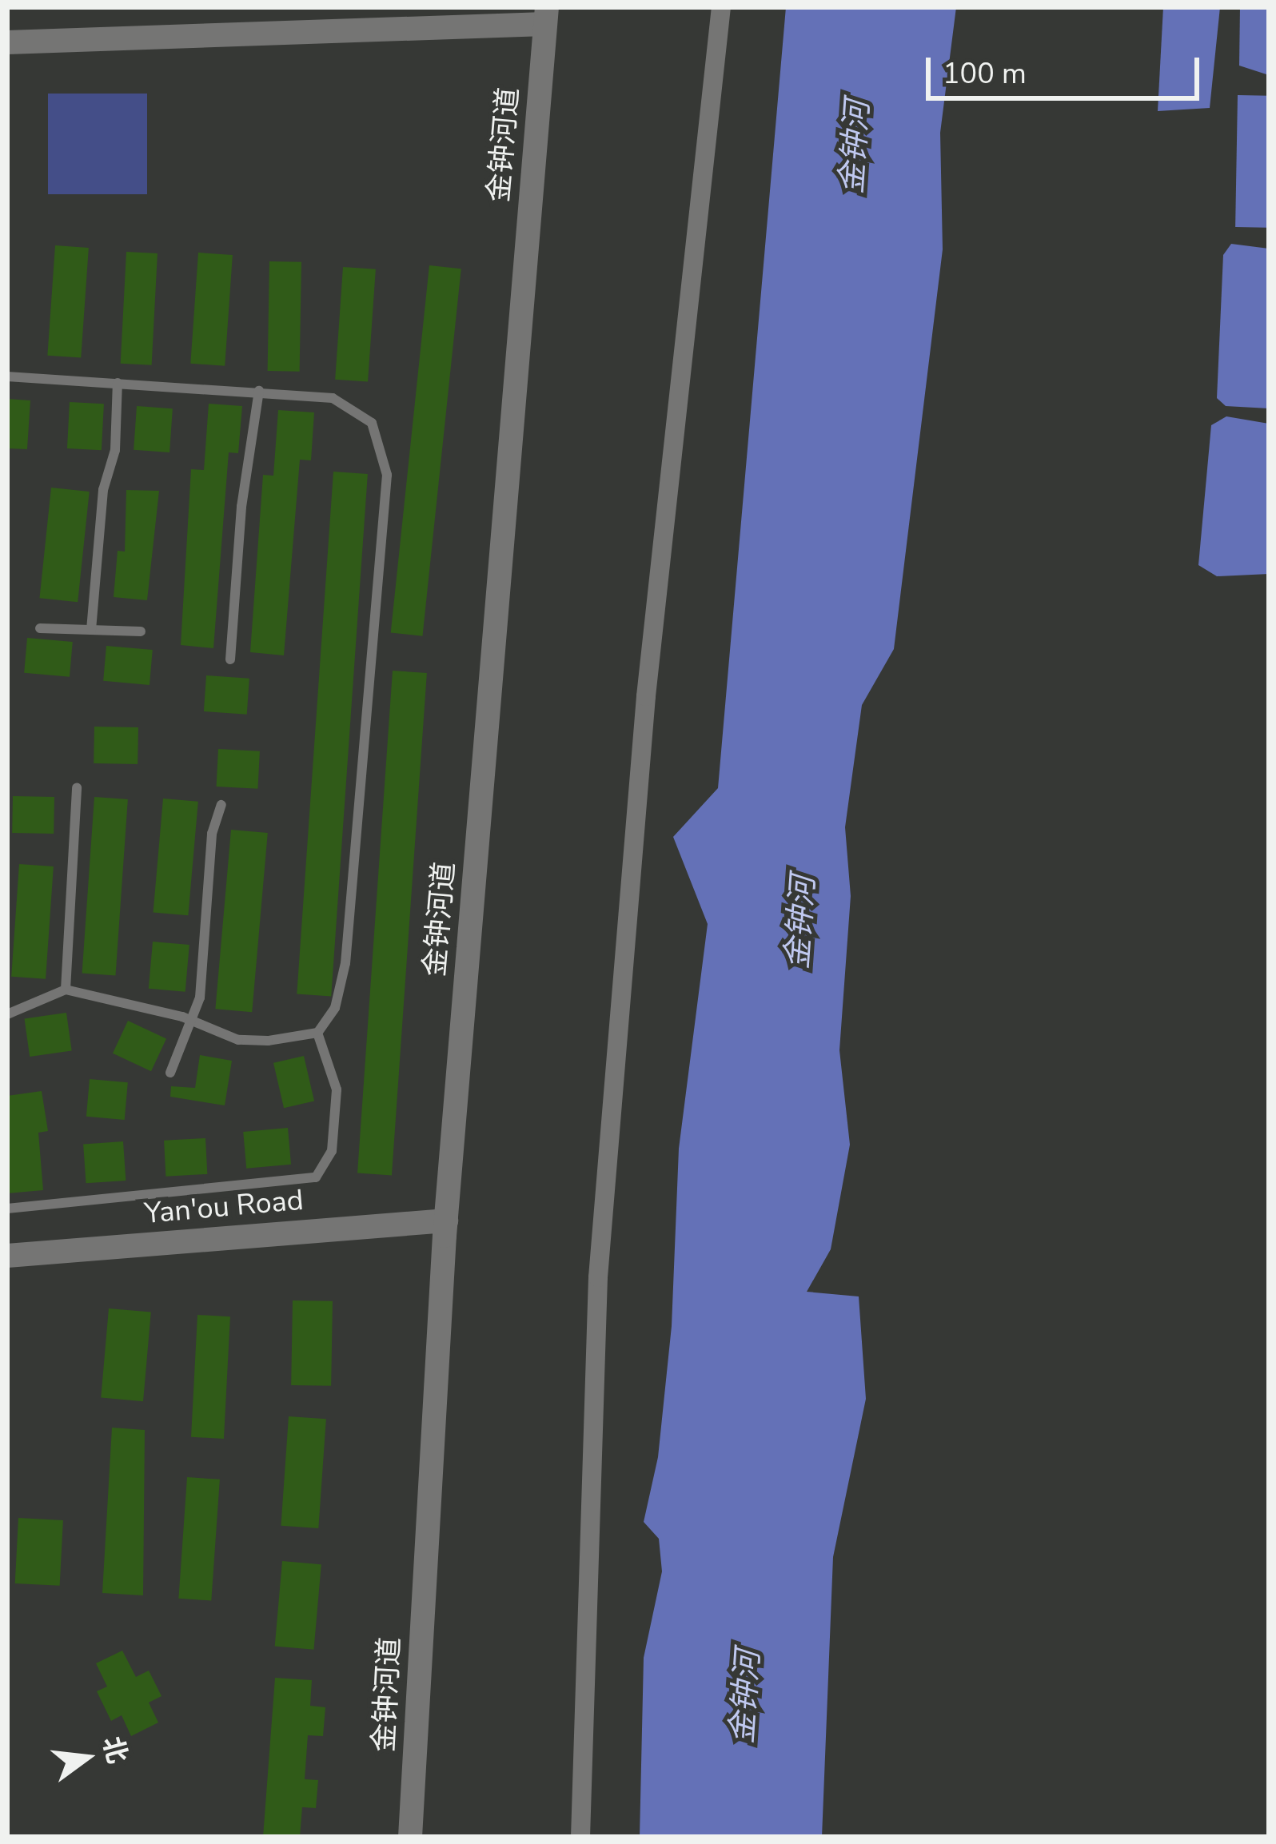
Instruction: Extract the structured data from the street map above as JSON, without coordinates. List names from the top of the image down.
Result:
{
  "streets": {
    "street": ["金钟河道", "Yan'ou Road"]
  },
  "crossings": [
    ["金钟河道", "Yan'ou Road"]
  ],
  "water": ["金钟河"],
  "scale_bar": "100 m",
  "north": "right"
}
